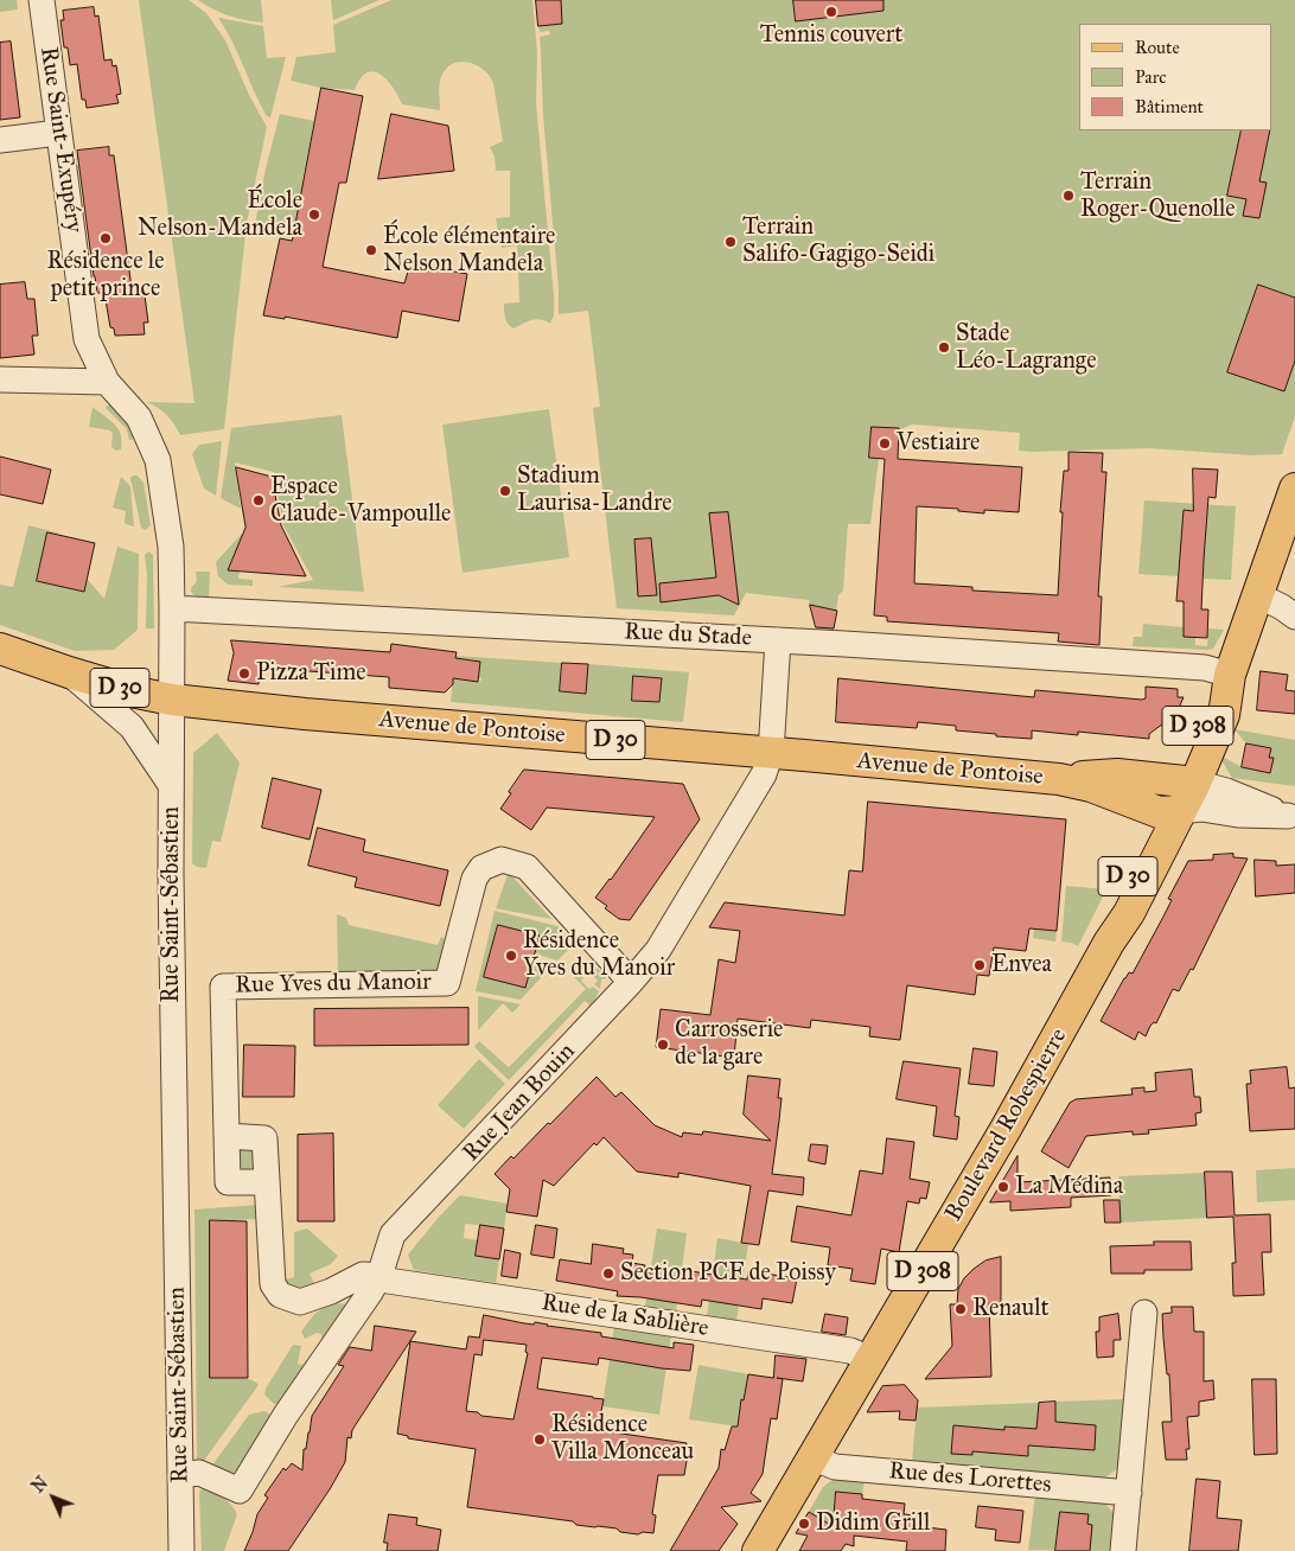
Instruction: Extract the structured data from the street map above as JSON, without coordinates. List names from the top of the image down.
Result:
{
  "streets": {
    "main road": [
      "D 30",
      "D 308",
      "Avenue de Pontoise",
      "Boulevard Robespierre"
    ],
    "street": [
      "Rue Saint-Exupéry",
      "Rue du Stade",
      "Rue Saint-Sébastien",
      "Rue Yves du Manoir",
      "Rue Jean Bouin",
      "Rue de la Sablière",
      "Rue des Lorettes"
    ]
  },
  "crossings": [
    ["Rue Saint-Exupéry", "Rue Saint-Sébastien"],
    ["Rue du Stade", "Rue Saint-Sébastien"],
    ["Rue du Stade", "Rue Jean Bouin"],
    ["Rue du Stade", "Boulevard Robespierre"],
    ["D 308", "Avenue de Pontoise"],
    ["D 308", "Boulevard Robespierre"],
    ["Avenue de Pontoise", "Rue Saint-Sébastien"],
    ["Avenue de Pontoise", "Rue Jean Bouin"],
    ["Avenue de Pontoise", "Boulevard Robespierre"],
    ["Rue Saint-Sébastien", "Rue Jean Bouin"],
    ["Rue Yves du Manoir", "Rue Jean Bouin"],
    ["Rue Jean Bouin", "Rue de la Sablière"],
    ["Boulevard Robespierre", "Rue de la Sablière"],
    ["Boulevard Robespierre", "Rue des Lorettes"]
  ],
  "places": [
    "Tennis couvert",
    "Terrain Roger-Quenolle",
    "École Nelson-Mandela",
    "Résidence le petit prince",
    "Terrain Salifo-Gagigo-Seidi",
    "École élémentaire Nelson Mandela",
    "Stade Léo-Lagrange",
    "Vestiaire",
    "Stadium Laurisa-Landre",
    "Espace Claude-Vampoulle",
    "Pizza Time",
    "Résidence Yves du Manoir",
    "Envea",
    "Carrosserie de la gare",
    "La Médina",
    "Section PCF de Poissy",
    "Renault",
    "Résidence Villa Monceau",
    "Didim Grill"
  ],
  "legend": ["Route", "Parc", "Bâtiment"],
  "north": "top left"
}
